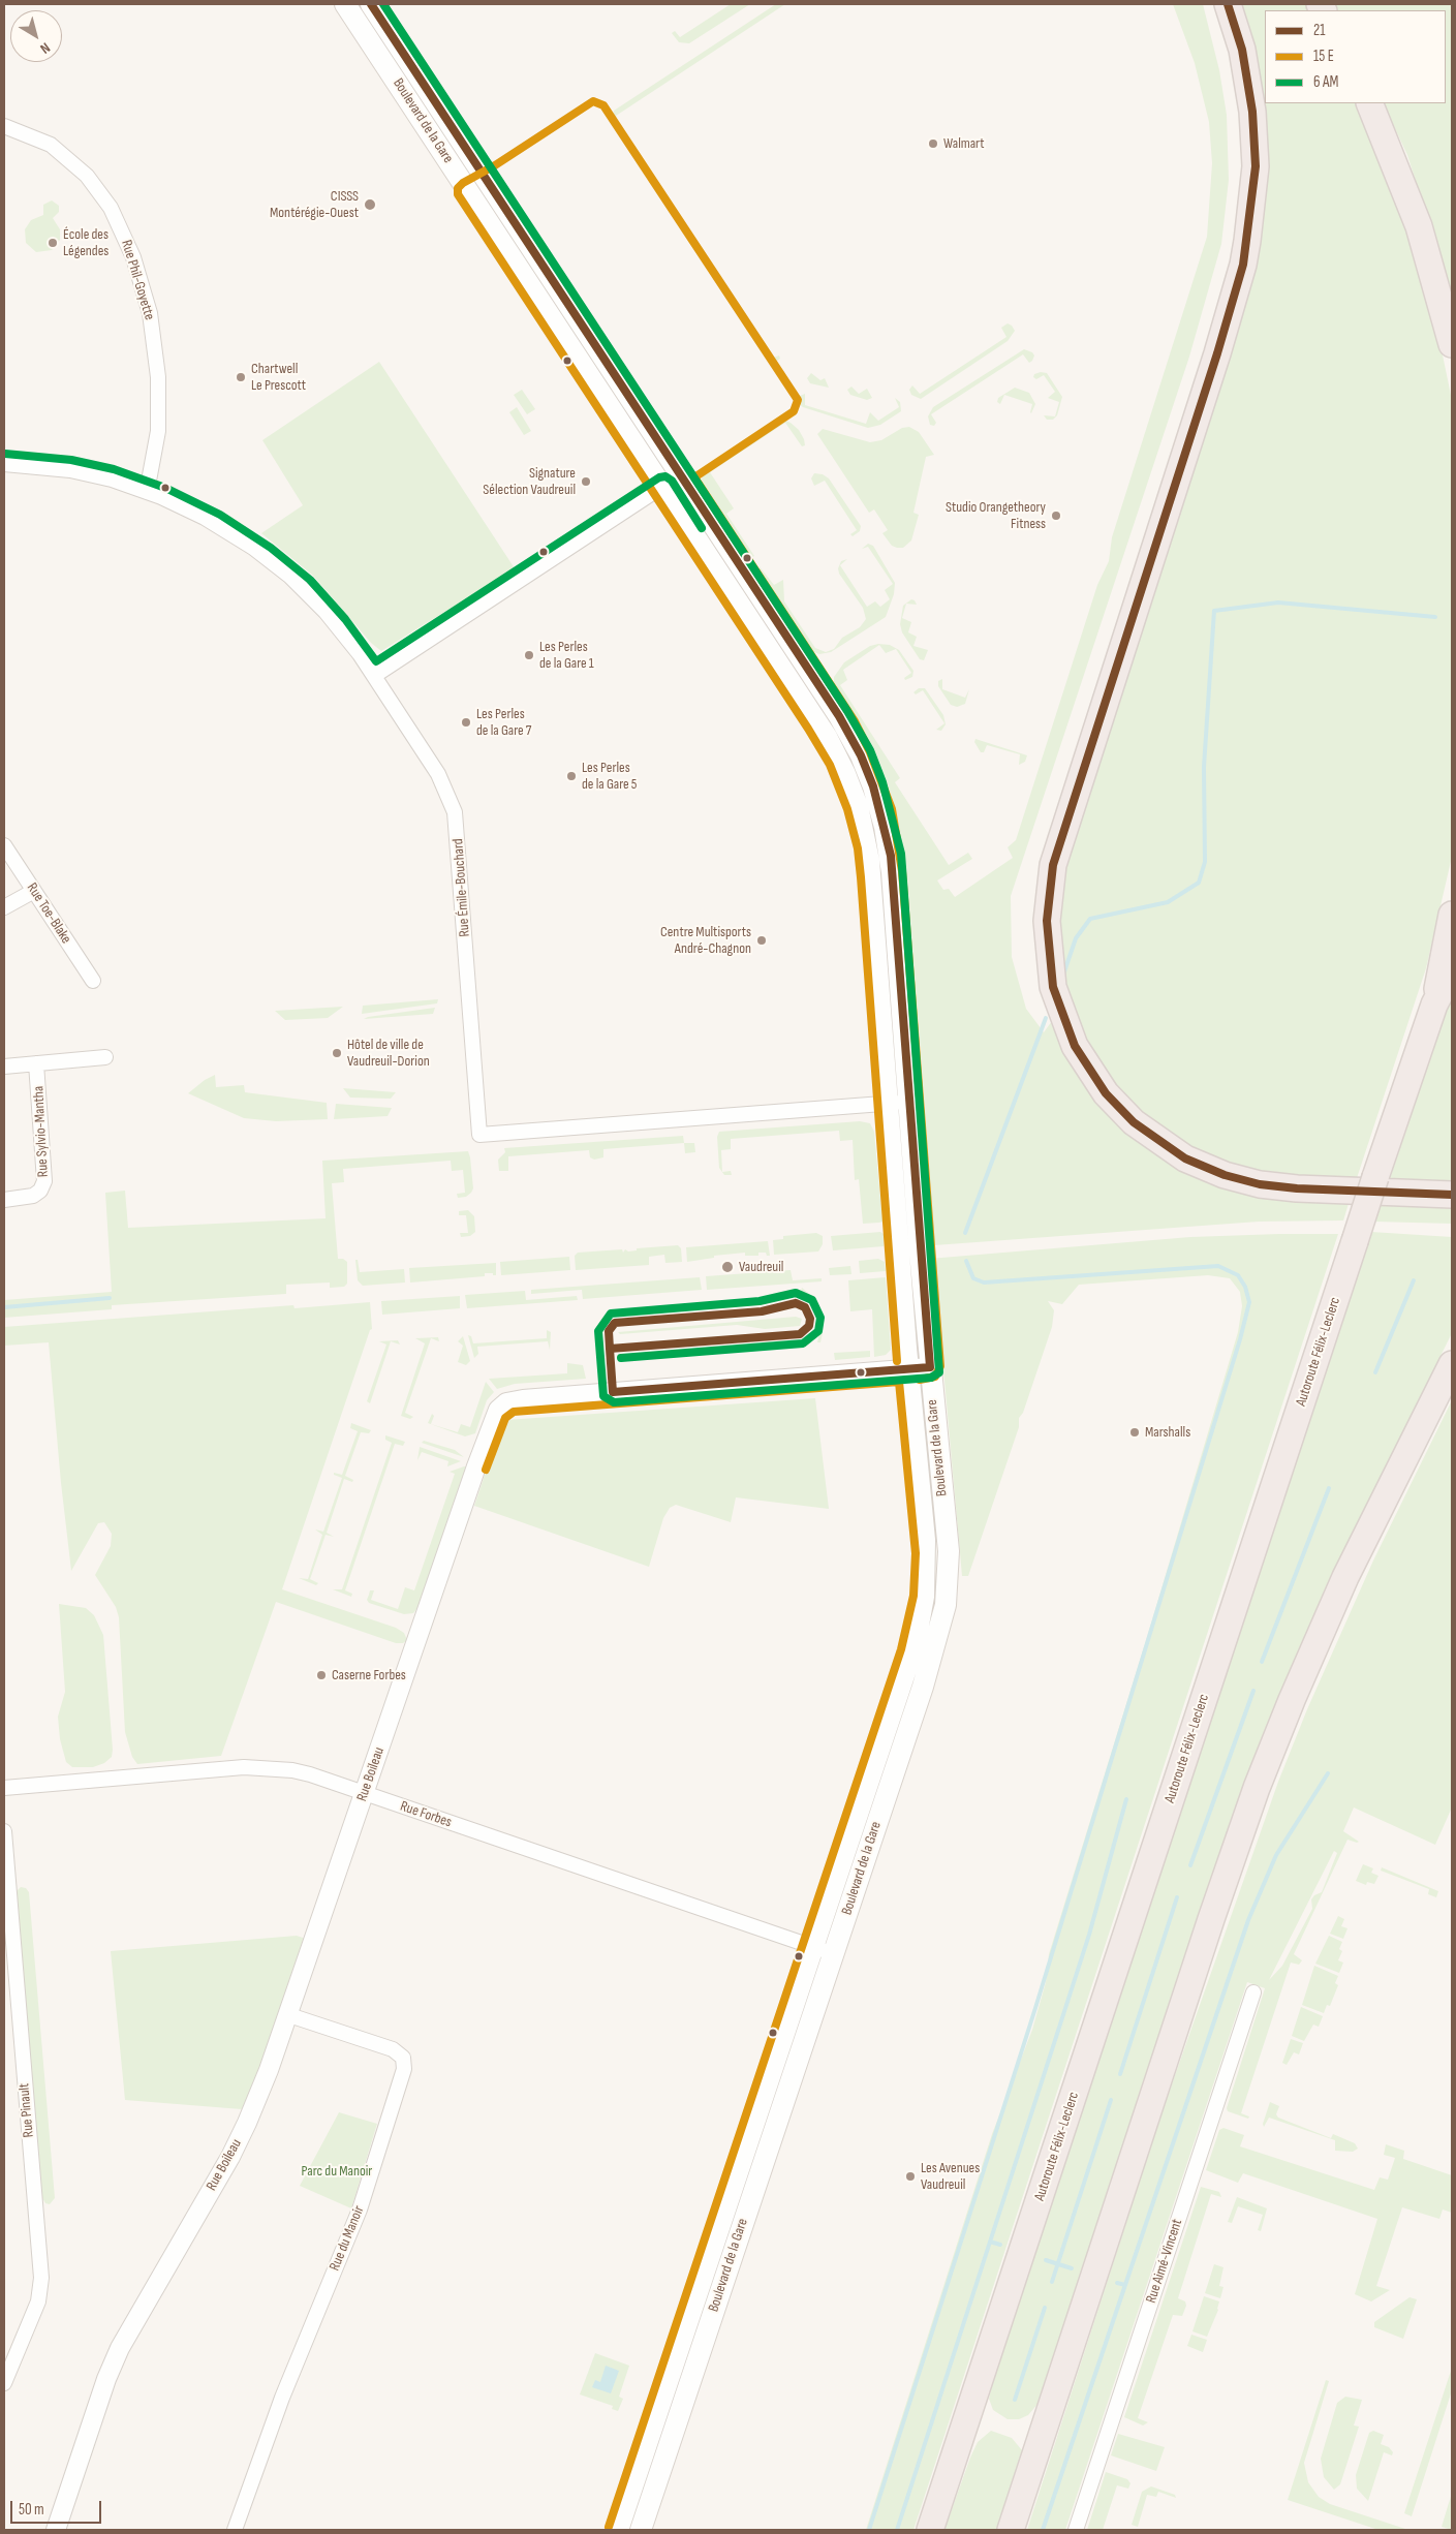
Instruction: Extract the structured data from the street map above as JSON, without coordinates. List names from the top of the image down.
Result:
{
  "streets": {
    "highway": ["Autoroute Félix-Leclerc"],
    "main road": ["Boulevard de la Gare"],
    "street": [
      "Rue Phil-Goyette",
      "Rue Émile-Bouchard",
      "Rue Toe-Blake",
      "Rue Sylvio-Mantha",
      "Rue Boileau",
      "Rue Forbes",
      "Rue Pinault",
      "Rue du Manoir",
      "Rue Aimé-Vincent"
    ]
  },
  "crossings": [
    ["Boulevard de la Gare", "Rue Émile-Bouchard"],
    ["Boulevard de la Gare", "Rue Boileau"],
    ["Boulevard de la Gare", "Rue Forbes"],
    ["Rue Phil-Goyette", "Rue Émile-Bouchard"],
    ["Rue Boileau", "Rue Forbes"],
    ["Rue Boileau", "Rue du Manoir"]
  ],
  "parks": ["Parc du Manoir"],
  "places": [
    "Walmart",
    "CISSS Montérégie-Ouest",
    "École des Légendes",
    "Chartwell Le Prescott",
    "Signature Sélection Vaudreuil",
    "Studio Orangetheory Fitness",
    "Les Perles de la Gare 1",
    "Les Perles de la Gare 7",
    "Les Perles de la Gare 5",
    "Centre Multisports André-Chagnon",
    "Hôtel de ville de Vaudreuil-Dorion",
    "Vaudreuil",
    "Marshalls",
    "Caserne Forbes",
    "Les Avenues Vaudreuil"
  ],
  "lines": ["transit line 21"],
  "legend": ["21", "15 E", "6 AM"],
  "scale_bar": "50 m",
  "north": "bottom right"
}
